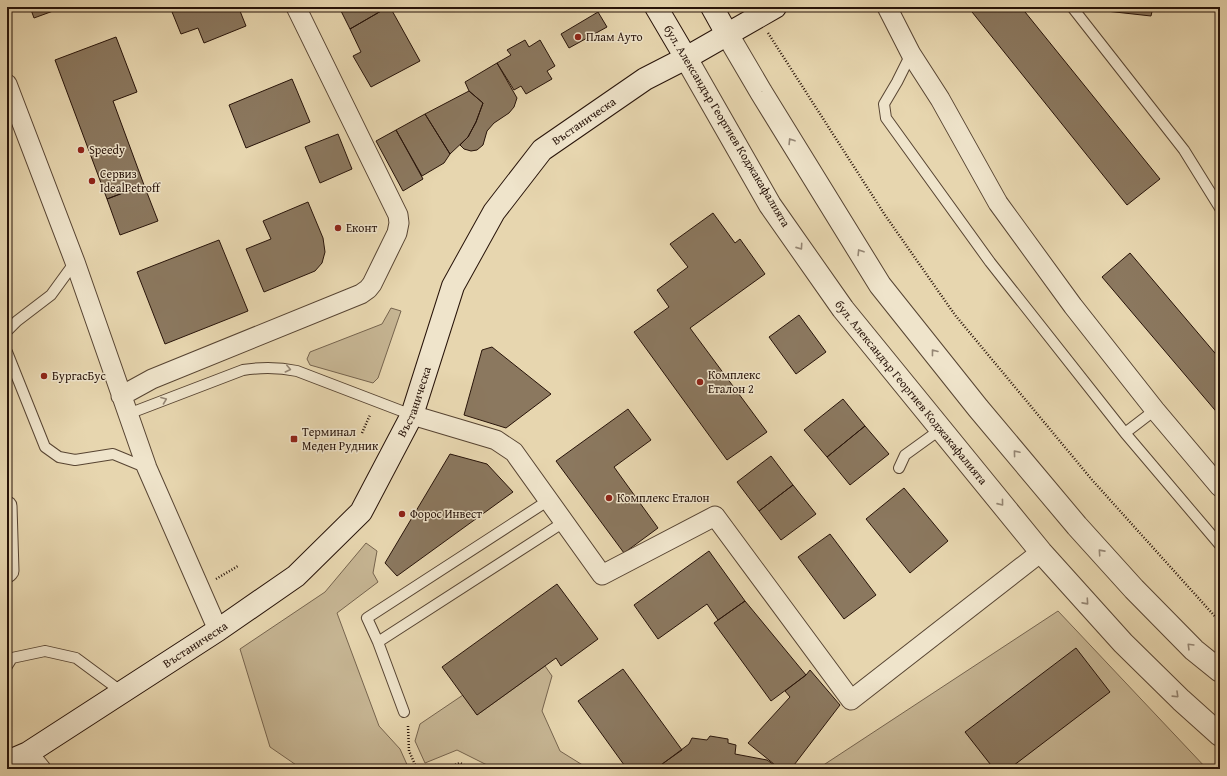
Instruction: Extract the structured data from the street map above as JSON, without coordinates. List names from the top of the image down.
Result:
{
  "streets": {
    "street": ["Въстаническа", "бул. Александър Георгиев Коджакафалията"]
  },
  "crossings": [
    ["Въстаническа", "бул. Александър Георгиев Коджакафалията"]
  ],
  "places": {
    "other": [
      "Плам Ауто",
      "Speedy",
      "Сервиз IdealPetroff",
      "Еконт",
      "БургасБус",
      "Комплекс Еталон 2",
      "Комплекс Еталон",
      "Форос Инвест"
    ],
    "transit": ["Терминал Меден Рудник"]
  }
}
